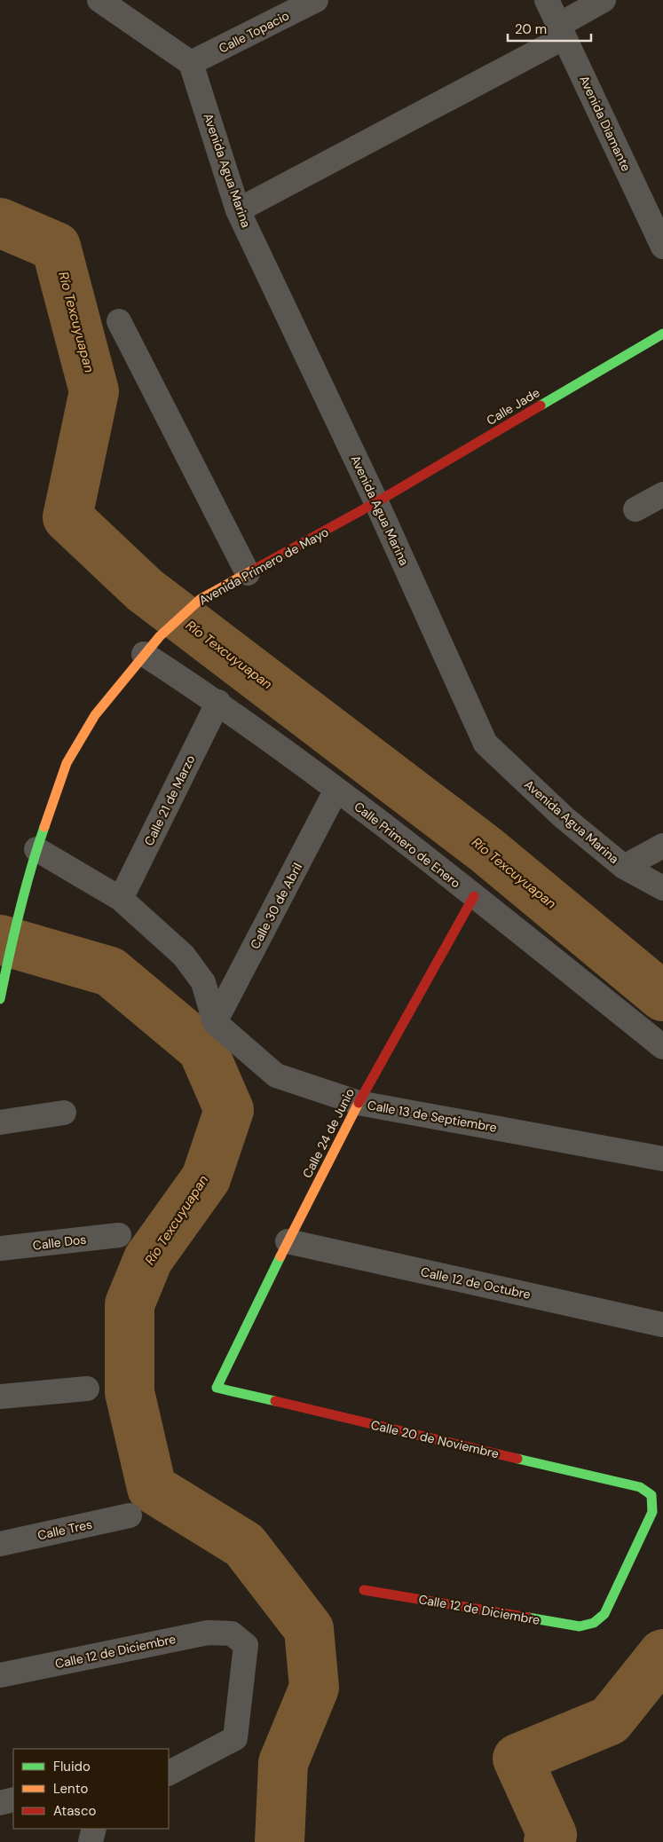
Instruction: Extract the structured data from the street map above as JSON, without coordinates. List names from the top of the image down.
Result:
{
  "streets": {
    "street": [
      "Calle Topacio",
      "Avenida Diamante",
      "Avenida Agua Marina",
      "Calle Jade",
      "Avenida Primero de Mayo",
      "Calle 21 de Marzo",
      "Calle Primero de Enero",
      "Calle 30 de Abril",
      "Calle 13 de Septiembre",
      "Calle 24 de Junio",
      "Calle Dos",
      "Calle 12 de Octubre",
      "Calle 20 de Noviembre",
      "Calle Tres",
      "Calle 12 de Diciembre"
    ]
  },
  "crossings": [
    ["Calle Topacio", "Avenida Agua Marina"],
    ["Avenida Agua Marina", "Calle Jade"],
    ["Avenida Agua Marina", "Avenida Primero de Mayo"],
    ["Calle Jade", "Avenida Primero de Mayo"],
    ["Avenida Primero de Mayo", "Calle Primero de Enero"],
    ["Calle 21 de Marzo", "Calle Primero de Enero"],
    ["Calle Primero de Enero", "Calle 30 de Abril"],
    ["Calle Primero de Enero", "Calle 24 de Junio"],
    ["Calle 30 de Abril", "Calle 13 de Septiembre"],
    ["Calle 13 de Septiembre", "Calle 24 de Junio"],
    ["Calle 24 de Junio", "Calle 12 de Octubre"],
    ["Calle 24 de Junio", "Calle 20 de Noviembre"],
    ["Calle 20 de Noviembre", "Calle 12 de Diciembre"]
  ],
  "water": ["Río Texcuyuapan"],
  "legend": ["Fluido", "Lento", "Atasco"],
  "scale_bar": "20 m"
}
